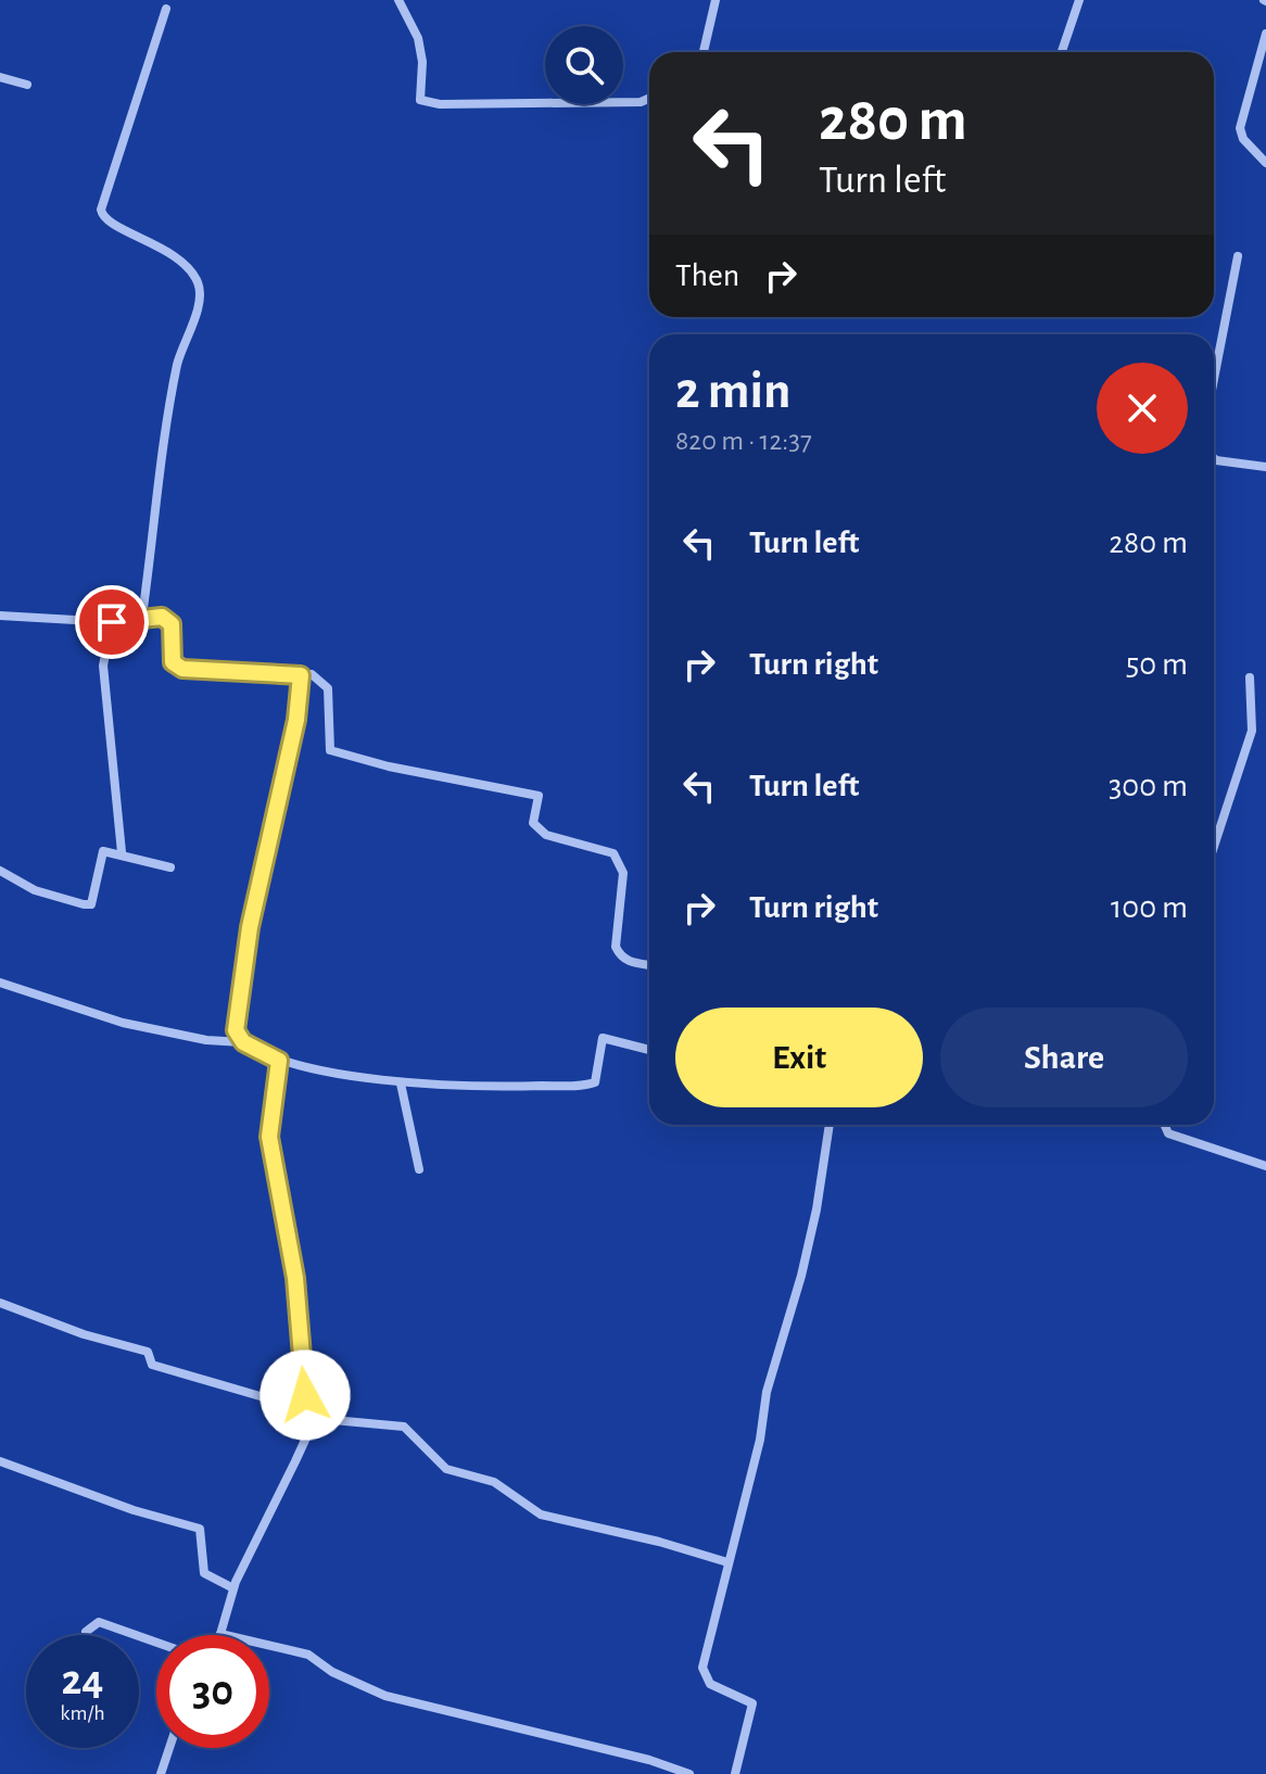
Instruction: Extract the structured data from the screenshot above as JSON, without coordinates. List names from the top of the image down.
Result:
{
  "page": {
    "turn": ["280 m", "Turn left"],
    "then": "Then",
    "heading": ["2 min", "820 m · 12:37"],
    "list": [
      {
        "name": "Turn left",
        "value": "280 m"
      },
      {
        "name": "Turn right",
        "value": "50 m"
      },
      {
        "name": "Turn left",
        "value": "300 m"
      },
      {
        "name": "Turn right",
        "value": "100 m"
      }
    ],
    "buttons": ["Exit", "Share"],
    "speed": "24 km/h",
    "limit": "30"
  }
}
